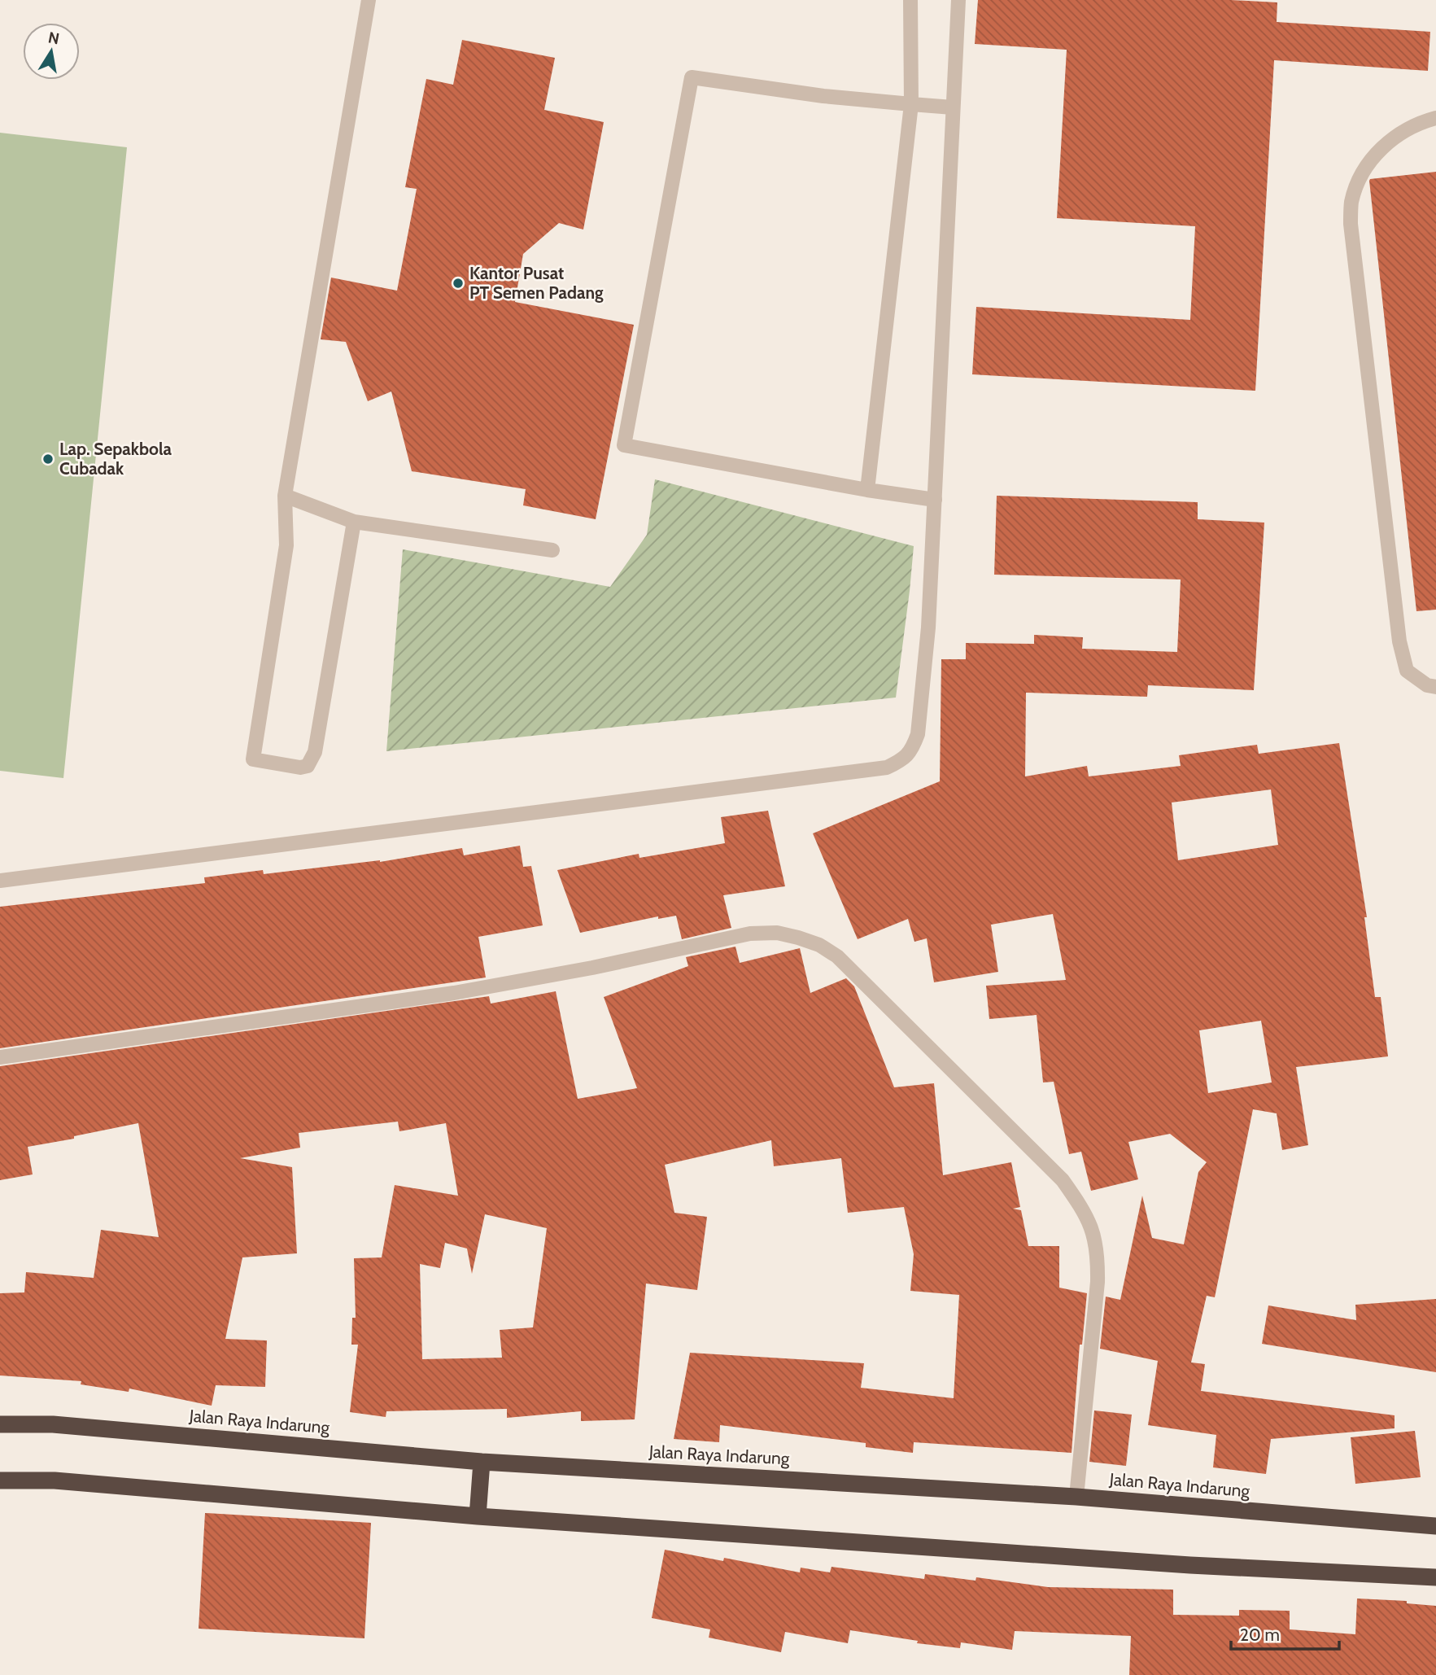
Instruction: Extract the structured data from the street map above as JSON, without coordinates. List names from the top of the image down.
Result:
{
  "streets": {
    "highway": ["Jalan Raya Indarung"]
  },
  "places": ["Kantor Pusat PT Semen Padang", "Lap. Sepakbola Cubadak"],
  "scale_bar": "20 m",
  "north": "top"
}
